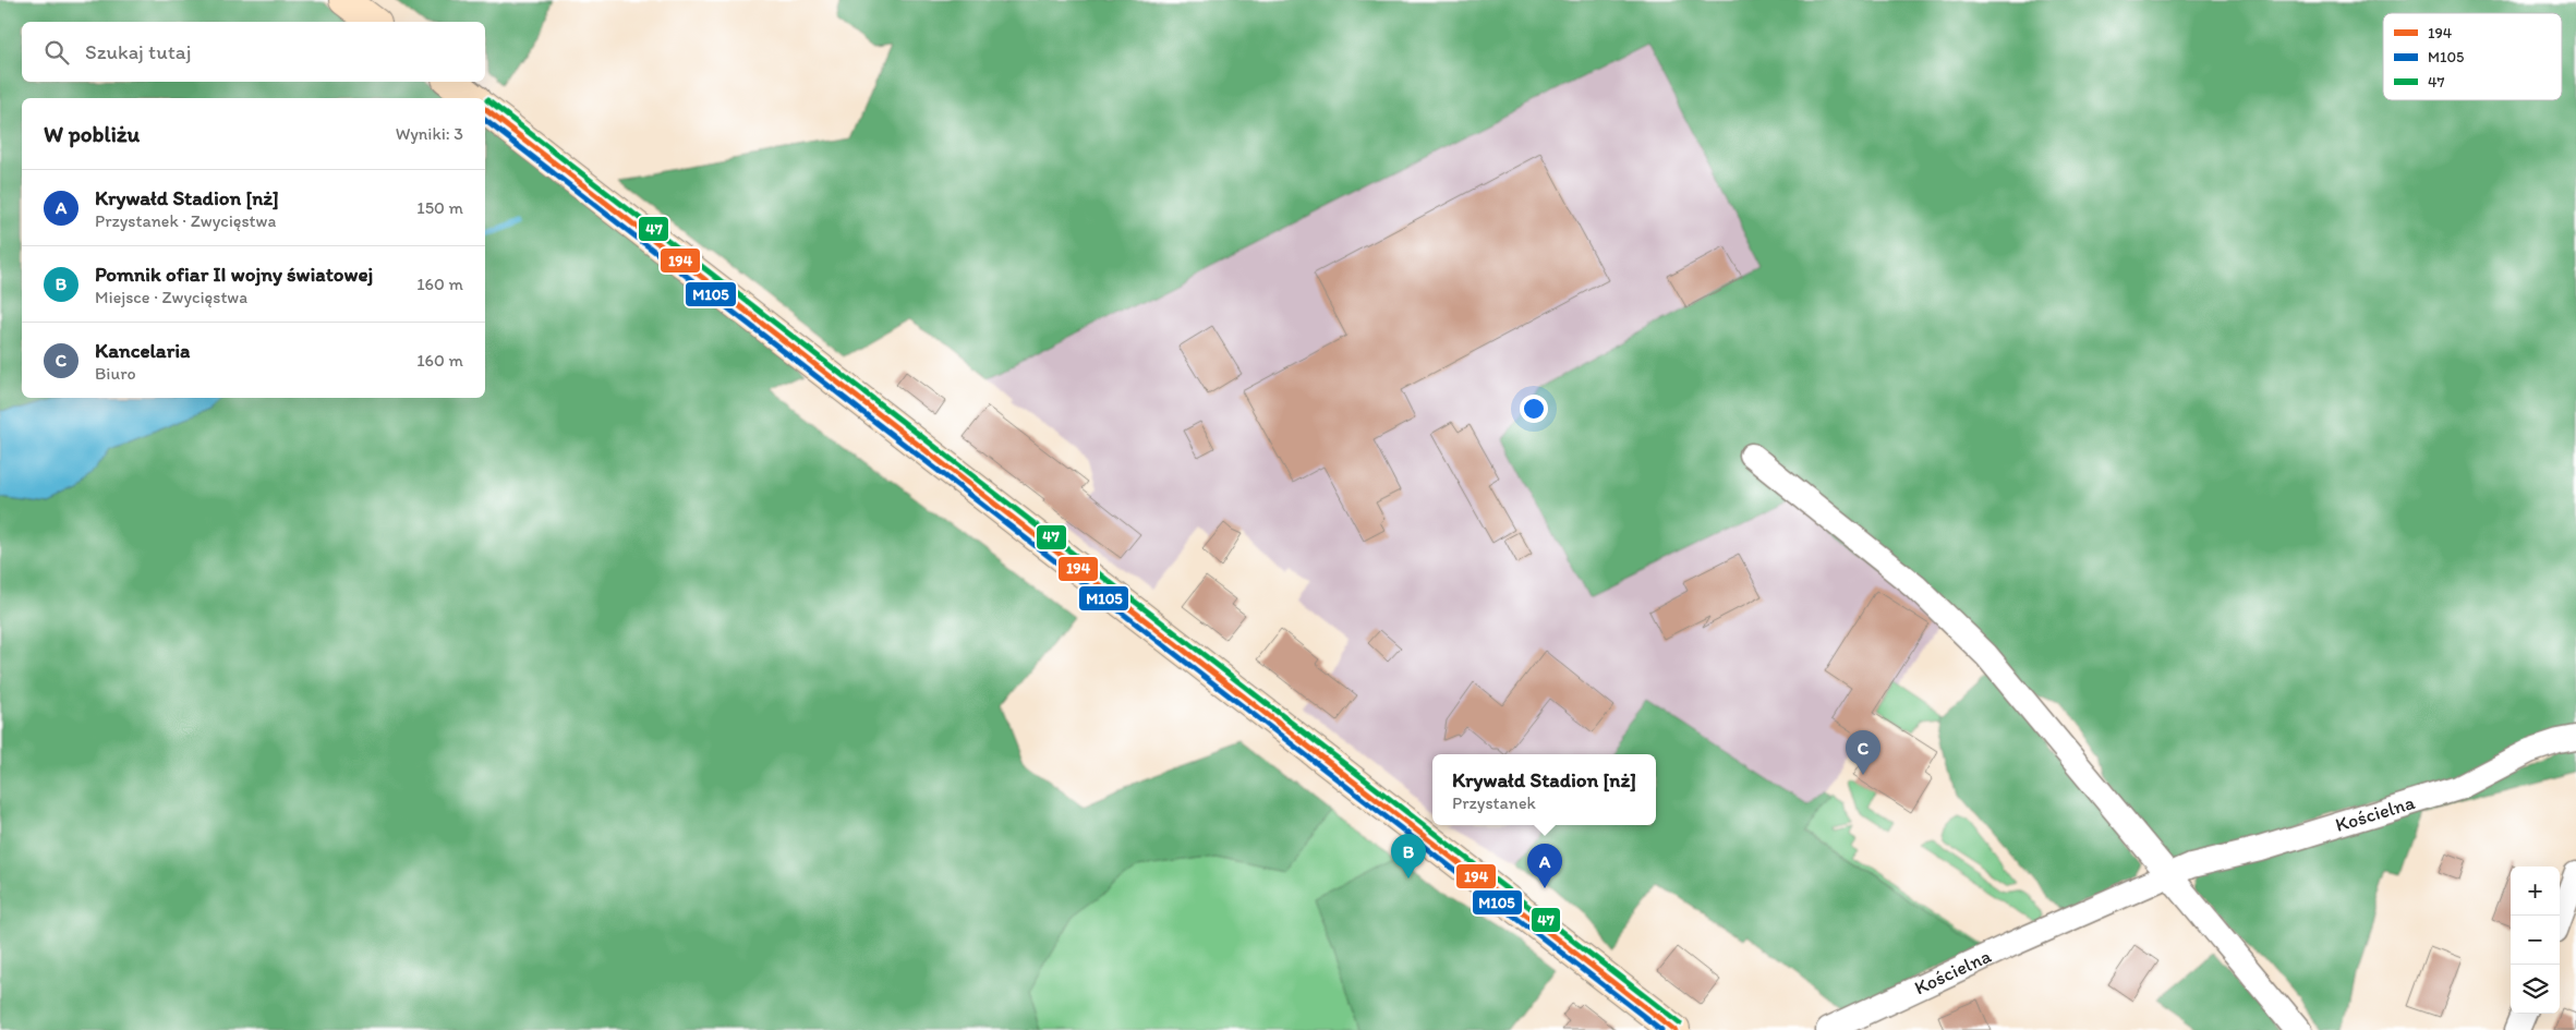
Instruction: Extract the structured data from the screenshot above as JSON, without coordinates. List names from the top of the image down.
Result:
{
  "streets": {
    "street": ["Kościelna"]
  },
  "lines": ["transit line 47", "transit line 194", "transit line M105"],
  "legend": ["194", "M105", "47"],
  "page": {
    "search": "Szukaj tutaj",
    "heading": ["W pobliżu", "Wyniki: 3"],
    "list": [
      {
        "mark": "A",
        "name": "Krywałd Stadion [nż]",
        "note": "Przystanek · Zwycięstwa",
        "value": "150 m"
      },
      {
        "mark": "B",
        "name": "Pomnik ofiar II wojny światowej",
        "note": "Miejsce · Zwycięstwa",
        "value": "160 m"
      },
      {
        "mark": "C",
        "name": "Kancelaria",
        "note": "Biuro",
        "value": "160 m"
      }
    ],
    "pins": ["C", "B", "A"],
    "popup": ["Krywałd Stadion [nż]", "Przystanek"],
    "map_buttons": ["+", "−"]
  }
}
